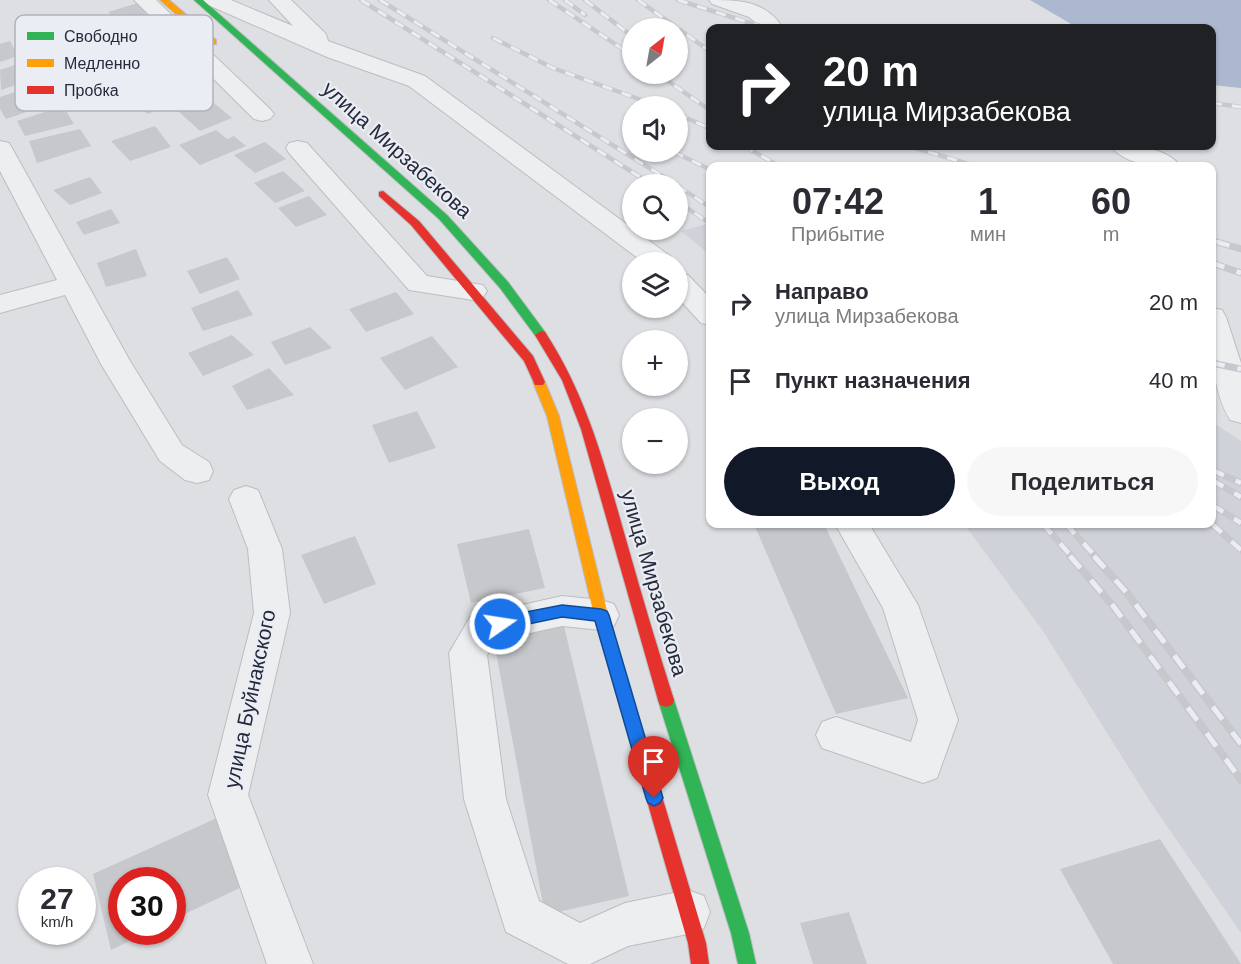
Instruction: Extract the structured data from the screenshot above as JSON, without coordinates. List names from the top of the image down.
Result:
{
  "streets": {
    "main road": ["улица Мирзабекова"],
    "street": ["улица Буйнакского"]
  },
  "legend": ["Свободно", "Медленно", "Пробка"],
  "north": "top right",
  "page": {
    "map_buttons": ["+", "−"],
    "turn": ["20 m", "улица Мирзабекова"],
    "eta": [
      "07:42",
      "Прибытие",
      "1",
      "мин",
      "60",
      "m"
    ],
    "list": [
      {
        "name": "Направо",
        "note": "улица Мирзабекова",
        "value": "20 m"
      },
      {
        "name": "Пункт назначения",
        "value": "40 m"
      }
    ],
    "buttons": ["Выход", "Поделиться"],
    "speed": "27 km/h",
    "limit": "30"
  }
}
